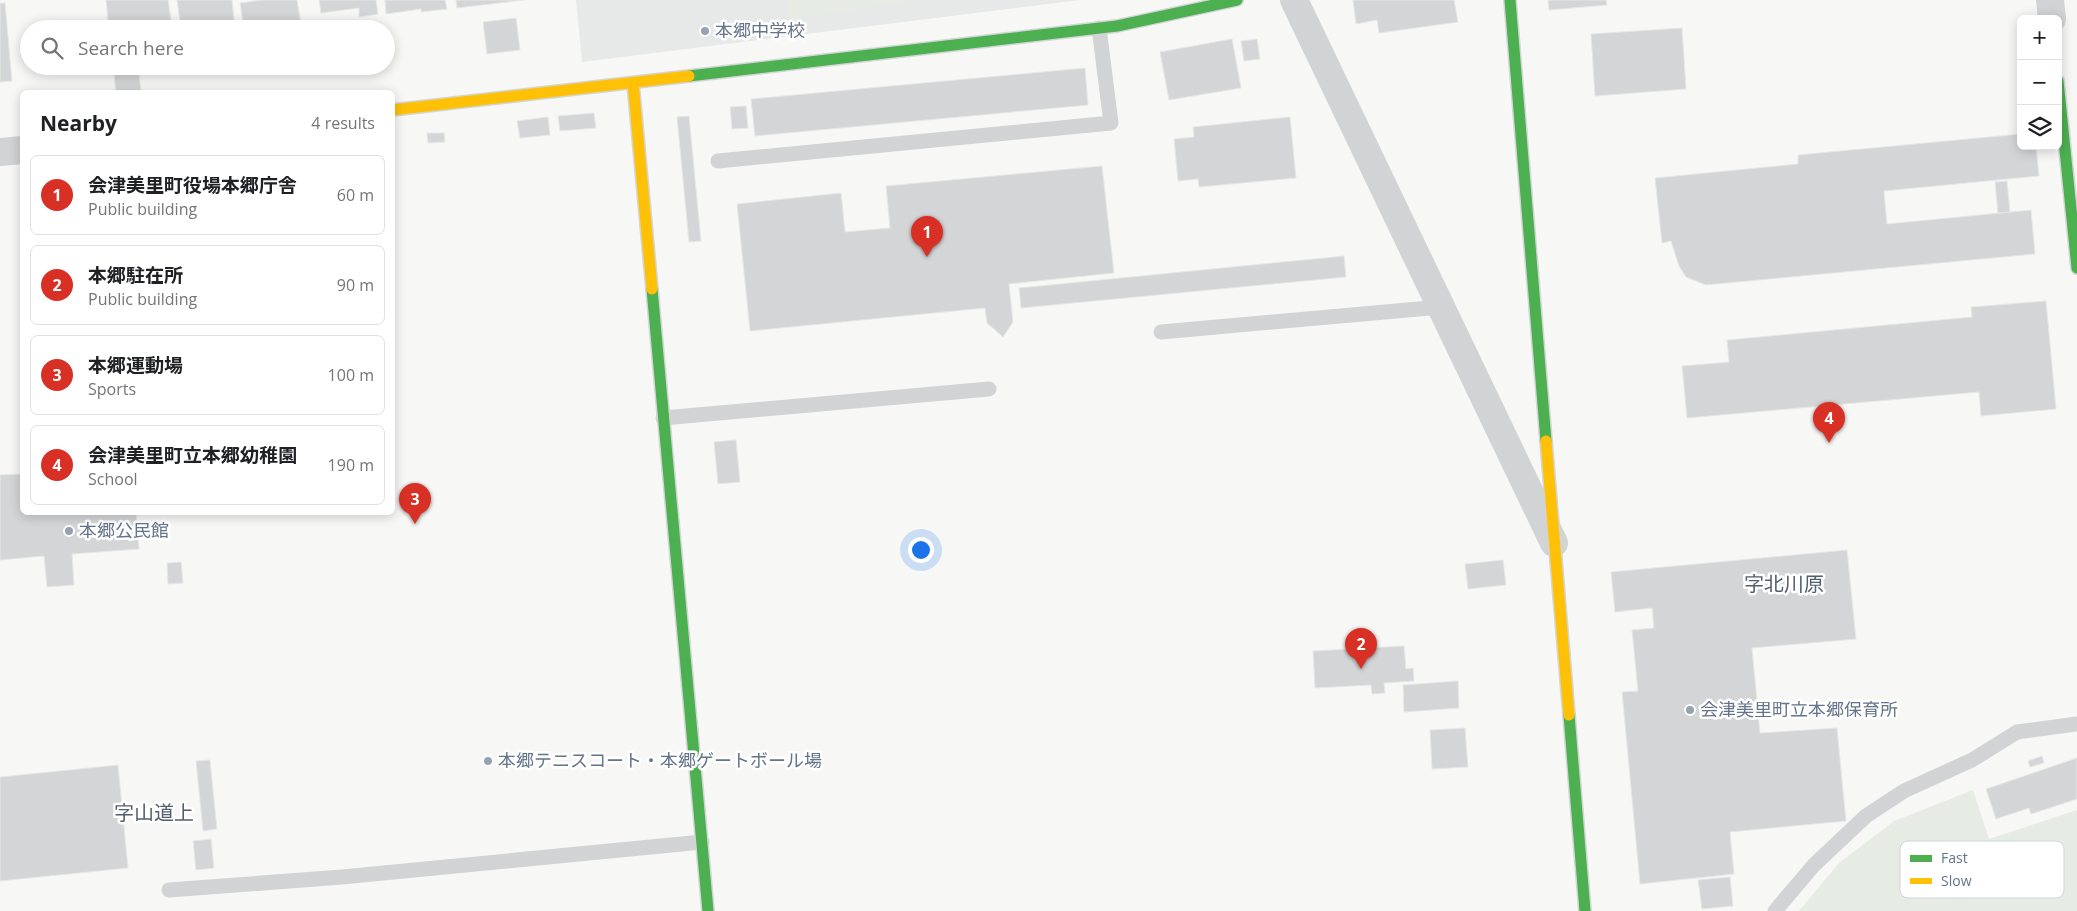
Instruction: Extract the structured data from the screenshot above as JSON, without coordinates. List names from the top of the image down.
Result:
{
  "districts": ["字北川原", "字山道上"],
  "places": [
    "本郷中学校",
    "本郷公民館",
    "会津美里町立本郷保育所",
    "本郷テニスコート・本郷ゲートボール場"
  ],
  "legend": ["Fast", "Slow"],
  "page": {
    "map_buttons": ["+", "−"],
    "search": "Search here",
    "heading": ["Nearby", "4 results"],
    "list": [
      {
        "mark": "1",
        "name": "会津美里町役場本郷庁舎",
        "note": "Public building",
        "value": "60 m"
      },
      {
        "mark": "2",
        "name": "本郷駐在所",
        "note": "Public building",
        "value": "90 m"
      },
      {
        "mark": "3",
        "name": "本郷運動場",
        "note": "Sports",
        "value": "100 m"
      },
      {
        "mark": "4",
        "name": "会津美里町立本郷幼稚園",
        "note": "School",
        "value": "190 m"
      }
    ],
    "pins": [
      "1",
      "4",
      "3",
      "2"
    ]
  }
}
